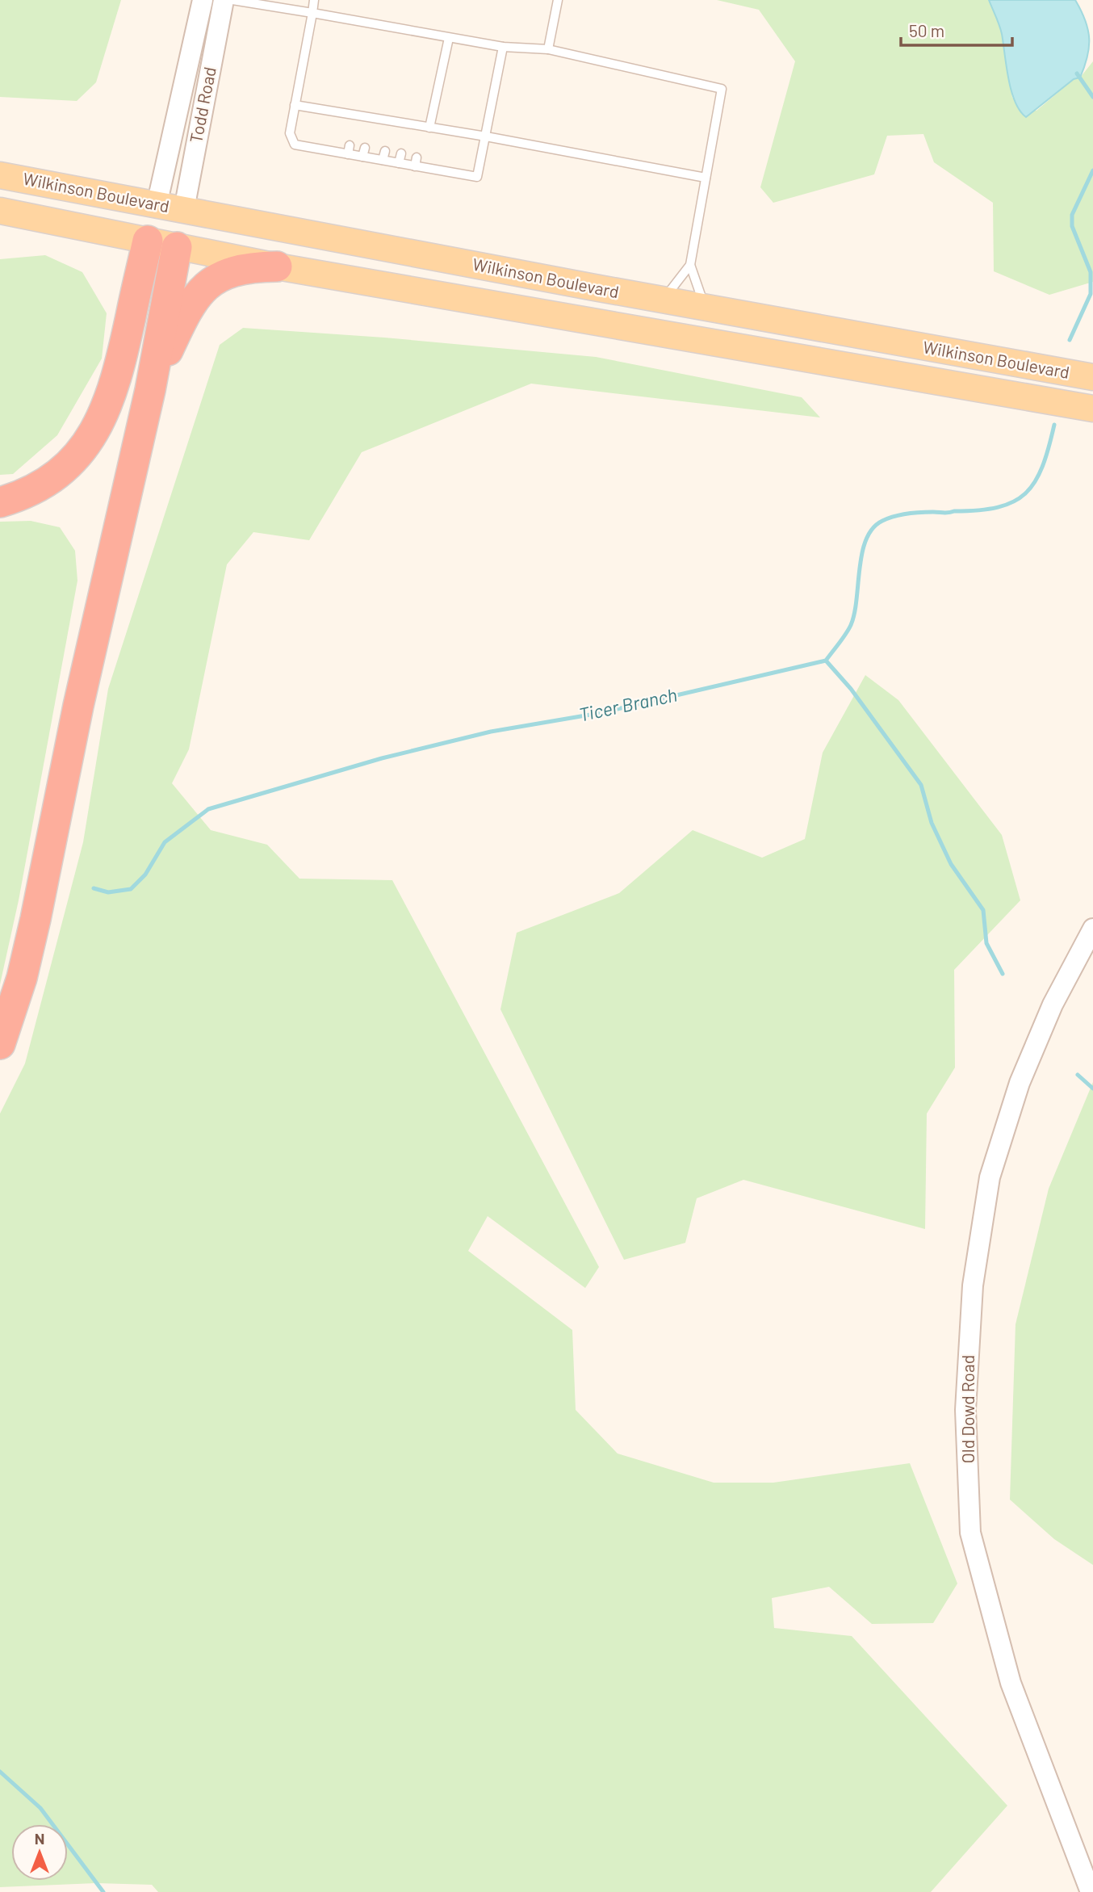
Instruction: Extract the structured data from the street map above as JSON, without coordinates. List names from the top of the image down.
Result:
{
  "streets": {
    "main road": ["Wilkinson Boulevard"],
    "street": ["Todd Road", "Old Dowd Road"]
  },
  "crossings": [
    ["Todd Road", "Wilkinson Boulevard"]
  ],
  "water": ["Ticer Branch"],
  "scale_bar": "50 m",
  "north": "top"
}
